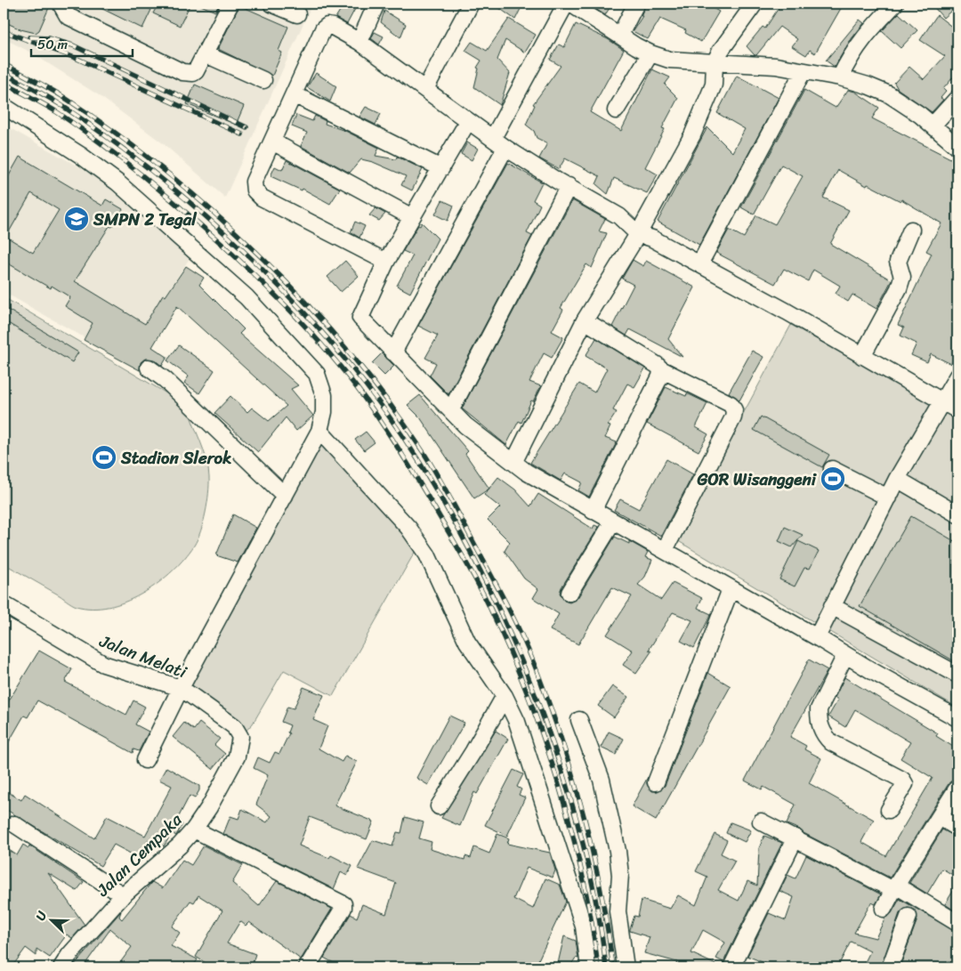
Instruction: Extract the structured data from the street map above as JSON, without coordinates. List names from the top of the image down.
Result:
{
  "streets": {
    "street": ["Jalan Melati", "Jalan Cempaka"]
  },
  "crossings": [
    ["Jalan Melati", "Jalan Cempaka"]
  ],
  "places": {
    "school or university": ["SMPN 2 Tegal"],
    "sports": ["Stadion Slerok", "GOR Wisanggeni"]
  },
  "scale_bar": "50 m",
  "north": "top left"
}
